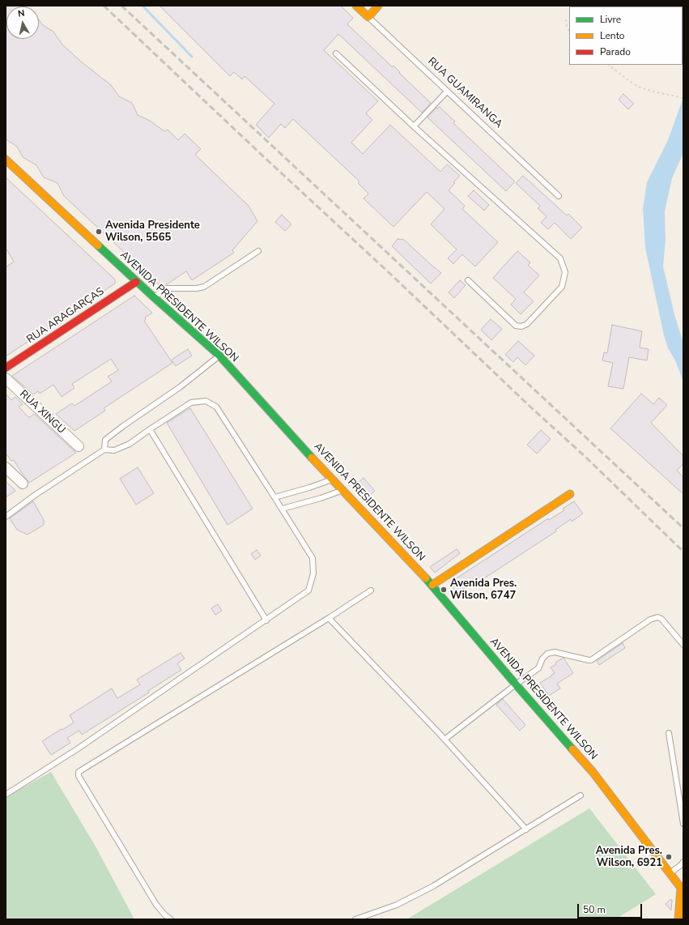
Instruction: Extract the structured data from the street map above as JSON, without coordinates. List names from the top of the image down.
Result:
{
  "streets": {
    "main road": ["RUA GUAMIRANGA", "AVENIDA PRESIDENTE WILSON", "RUA ARAGARÇAS"],
    "street": ["RUA XINGU"]
  },
  "crossings": [
    ["AVENIDA PRESIDENTE WILSON", "RUA ARAGARÇAS"]
  ],
  "places": ["Avenida Presidente Wilson, 5565", "Avenida Pres. Wilson, 6747", "Avenida Pres. Wilson, 6921"],
  "legend": ["Livre", "Lento", "Parado"],
  "scale_bar": "50 m",
  "north": "top"
}
